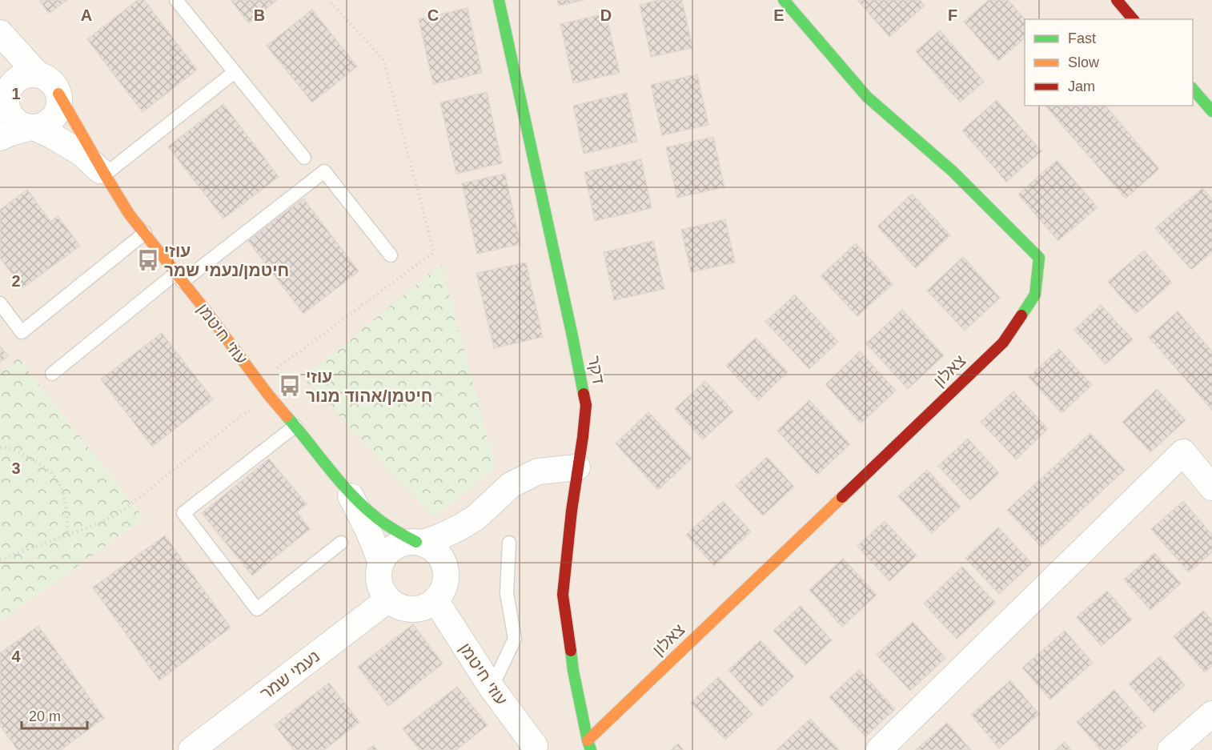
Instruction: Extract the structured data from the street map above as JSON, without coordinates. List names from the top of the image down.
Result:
{
  "streets": {
    "street": [
      "עוזי חיטמן",
      "דקר",
      "צאלון",
      "נעמי שמר"
    ]
  },
  "crossings": [
    ["עוזי חיטמן", "נעמי שמר"],
    ["דקר", "צאלון"]
  ],
  "places": {
    "bus stop": ["עוזי חיטמן/נעמי שמר", "עוזי חיטמן/אהוד מנור"]
  },
  "legend": ["Fast", "Slow", "Jam"],
  "scale_bar": "20 m",
  "grid": {
    "columns": [
      "A",
      "B",
      "C",
      "D",
      "E",
      "F"
    ],
    "rows": [
      "1",
      "2",
      "3",
      "4"
    ]
  }
}
